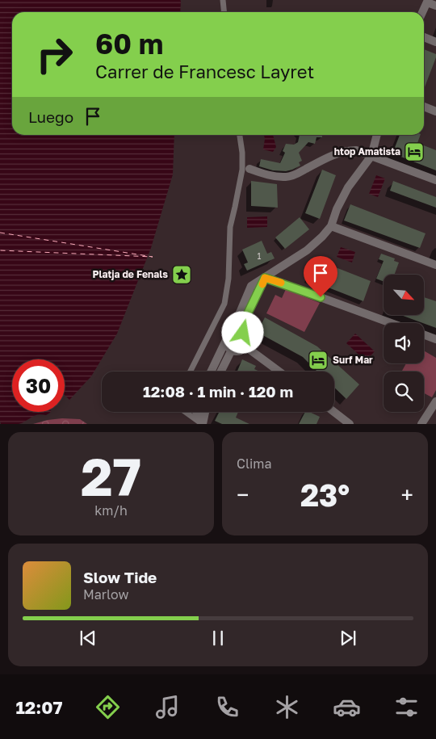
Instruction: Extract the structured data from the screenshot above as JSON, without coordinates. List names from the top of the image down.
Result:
{
  "places": {
    "hotel": ["htop Amatista", "Surf Mar"],
    "place": ["Platja de Fenals"]
  },
  "house_numbers": ["1"],
  "north": "bottom right",
  "page": {
    "turn": ["60 m", "Carrer de Francesc Layret"],
    "then": "Luego",
    "limit": "30",
    "trip": "12:08 · 1 min · 120 m",
    "tile": [
      ["27", "km/h"],
      "Clima"
    ],
    "heat": ["−", "23°", "+"],
    "song": ["Slow Tide", "Marlow"],
    "tabs": "12:07"
  }
}
